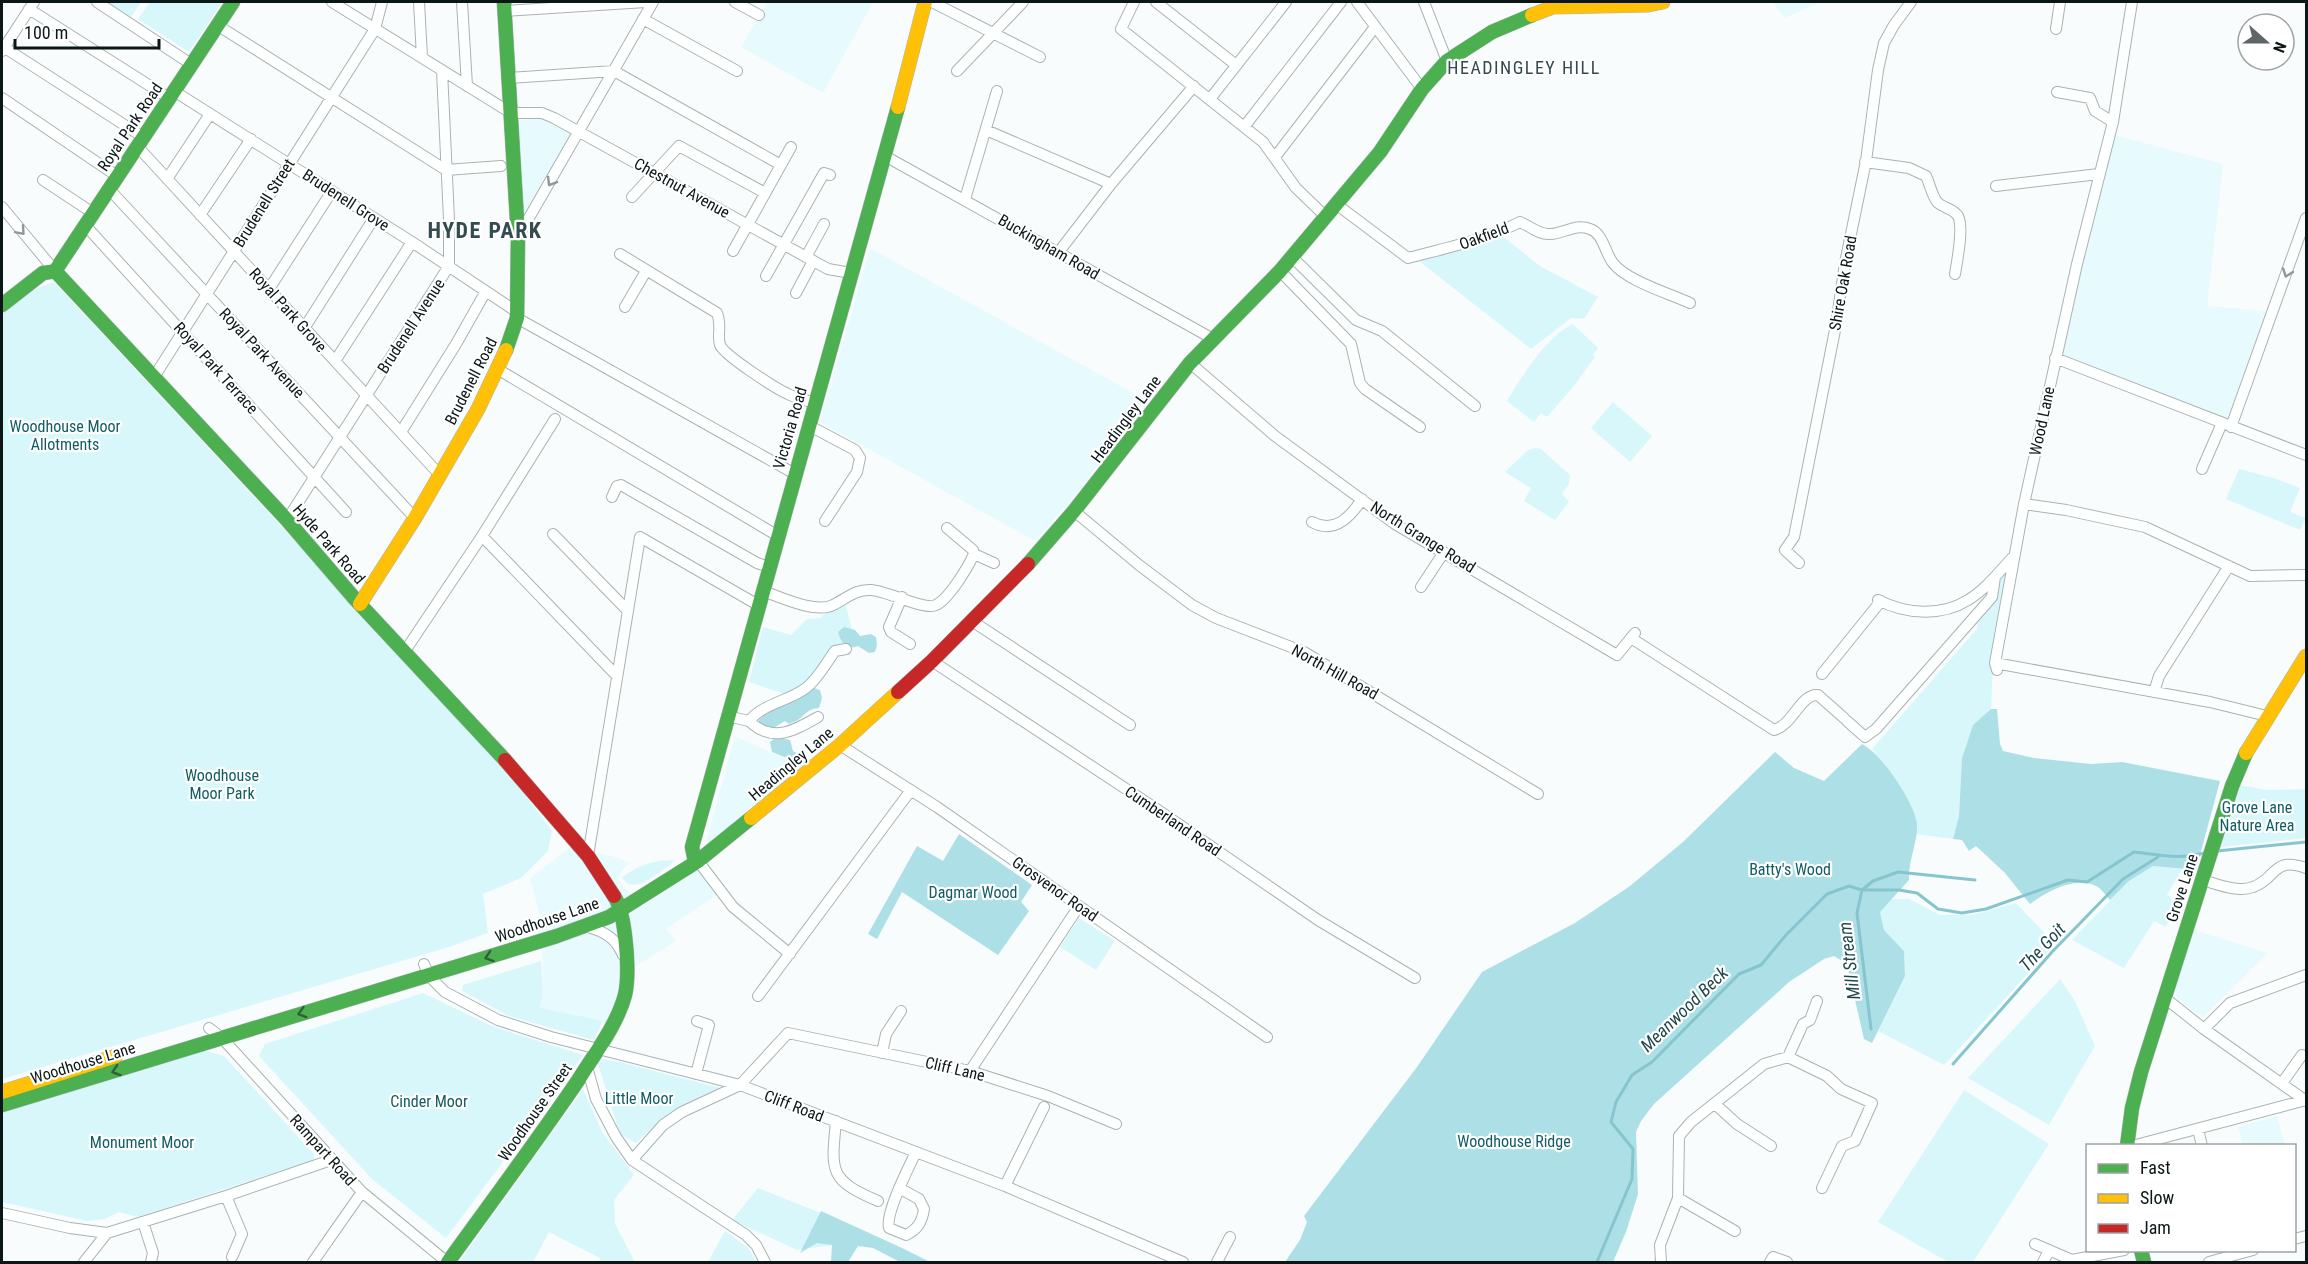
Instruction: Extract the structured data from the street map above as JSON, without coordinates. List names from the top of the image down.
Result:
{
  "streets": {
    "main road": [
      "Royal Park Road",
      "Brudenell Road",
      "Headingley Lane",
      "Victoria Road",
      "Hyde Park Road",
      "Grove Lane",
      "Woodhouse Lane",
      "Woodhouse Street"
    ],
    "street": [
      "Chestnut Avenue",
      "Brudenell Grove",
      "Brudenell Street",
      "Oakfield",
      "Buckingham Road",
      "Shire Oak Road",
      "Royal Park Grove",
      "Brudenell Avenue",
      "Royal Park Avenue",
      "Royal Park Terrace",
      "Wood Lane",
      "North Grange Road",
      "North Hill Road",
      "Cumberland Road",
      "Grosvenor Road",
      "Cliff Lane",
      "Cliff Road",
      "Rampart Road"
    ]
  },
  "crossings": [
    ["Royal Park Road", "Brudenell Grove"],
    ["Royal Park Road", "Royal Park Grove"],
    ["Royal Park Road", "Royal Park Avenue"],
    ["Royal Park Road", "Royal Park Terrace"],
    ["Royal Park Road", "Hyde Park Road"],
    ["Chestnut Avenue", "Brudenell Road"],
    ["Chestnut Avenue", "Victoria Road"],
    ["Brudenell Grove", "Brudenell Street"],
    ["Brudenell Grove", "Brudenell Avenue"],
    ["Brudenell Grove", "Brudenell Road"],
    ["Brudenell Grove", "Victoria Road"],
    ["Brudenell Street", "Royal Park Grove"],
    ["Brudenell Street", "Royal Park Avenue"],
    ["Brudenell Street", "Royal Park Terrace"],
    ["Brudenell Street", "Hyde Park Road"],
    ["Oakfield", "Headingley Lane"],
    ["Buckingham Road", "Headingley Lane"],
    ["Buckingham Road", "Victoria Road"],
    ["Royal Park Grove", "Brudenell Avenue"],
    ["Royal Park Grove", "Brudenell Road"],
    ["Brudenell Avenue", "Royal Park Avenue"],
    ["Brudenell Avenue", "Royal Park Terrace"],
    ["Brudenell Avenue", "Hyde Park Road"],
    ["Royal Park Avenue", "Brudenell Road"],
    ["Brudenell Road", "Hyde Park Road"],
    ["Headingley Lane", "Victoria Road"],
    ["Headingley Lane", "North Grange Road"],
    ["Headingley Lane", "Hyde Park Road"],
    ["Headingley Lane", "North Hill Road"],
    ["Headingley Lane", "Cumberland Road"],
    ["Headingley Lane", "Grosvenor Road"],
    ["Headingley Lane", "Woodhouse Lane"],
    ["Headingley Lane", "Woodhouse Street"],
    ["Hyde Park Road", "Woodhouse Lane"],
    ["Hyde Park Road", "Woodhouse Street"],
    ["Woodhouse Lane", "Cliff Road"],
    ["Woodhouse Lane", "Woodhouse Street"],
    ["Woodhouse Lane", "Rampart Road"],
    ["Cliff Lane", "Cliff Road"],
    ["Cliff Road", "Woodhouse Street"],
    ["Woodhouse Street", "Rampart Road"]
  ],
  "districts": ["HEADINGLEY HILL", "HYDE PARK"],
  "water": ["The Goit", "Mill Stream", "Meanwood Beck"],
  "parks": [
    "Woodhouse Moor Allotments",
    "Woodhouse Moor Park",
    "Grove Lane Nature Area",
    "Batty's Wood",
    "Dagmar Wood",
    "Little Moor",
    "Cinder Moor",
    "Woodhouse Ridge",
    "Monument Moor"
  ],
  "legend": ["Fast", "Slow", "Jam"],
  "scale_bar": "100 m",
  "north": "right"
}
